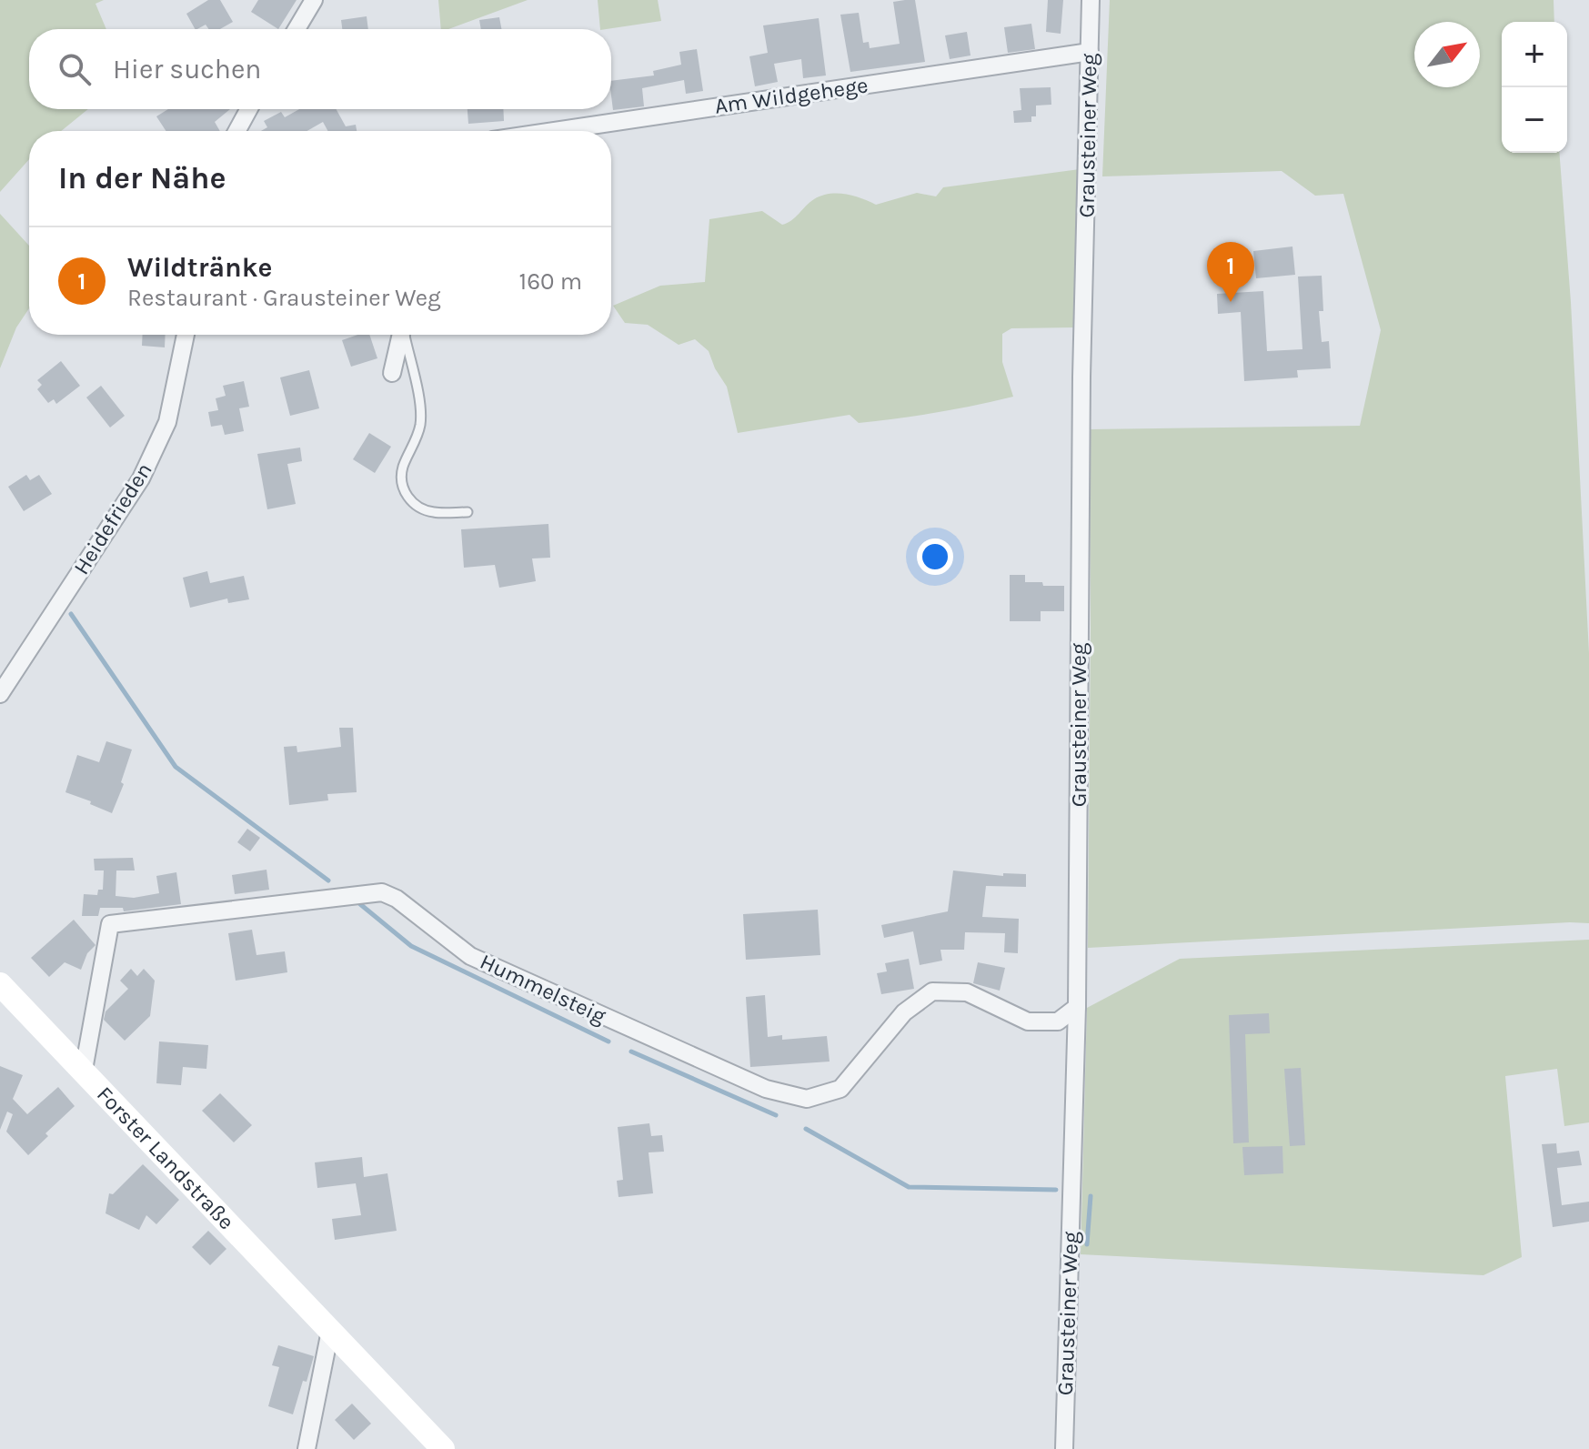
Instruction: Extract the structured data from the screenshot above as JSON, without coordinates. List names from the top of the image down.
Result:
{
  "streets": {
    "main road": ["Forster Landstraße"],
    "street": [
      "Am Wildgehege",
      "Grausteiner Weg",
      "Heidefrieden",
      "Hummelsteig"
    ]
  },
  "crossings": [
    ["Am Wildgehege", "Grausteiner Weg"],
    ["Grausteiner Weg", "Hummelsteig"],
    ["Hummelsteig", "Forster Landstraße"]
  ],
  "north": "top right",
  "page": {
    "map_buttons": ["+", "−"],
    "search": "Hier suchen",
    "heading": "In der Nähe",
    "list": [
      {
        "mark": "1",
        "name": "Wildtränke",
        "note": "Restaurant · Grausteiner Weg",
        "value": "160 m"
      }
    ],
    "pins": "1"
  }
}
